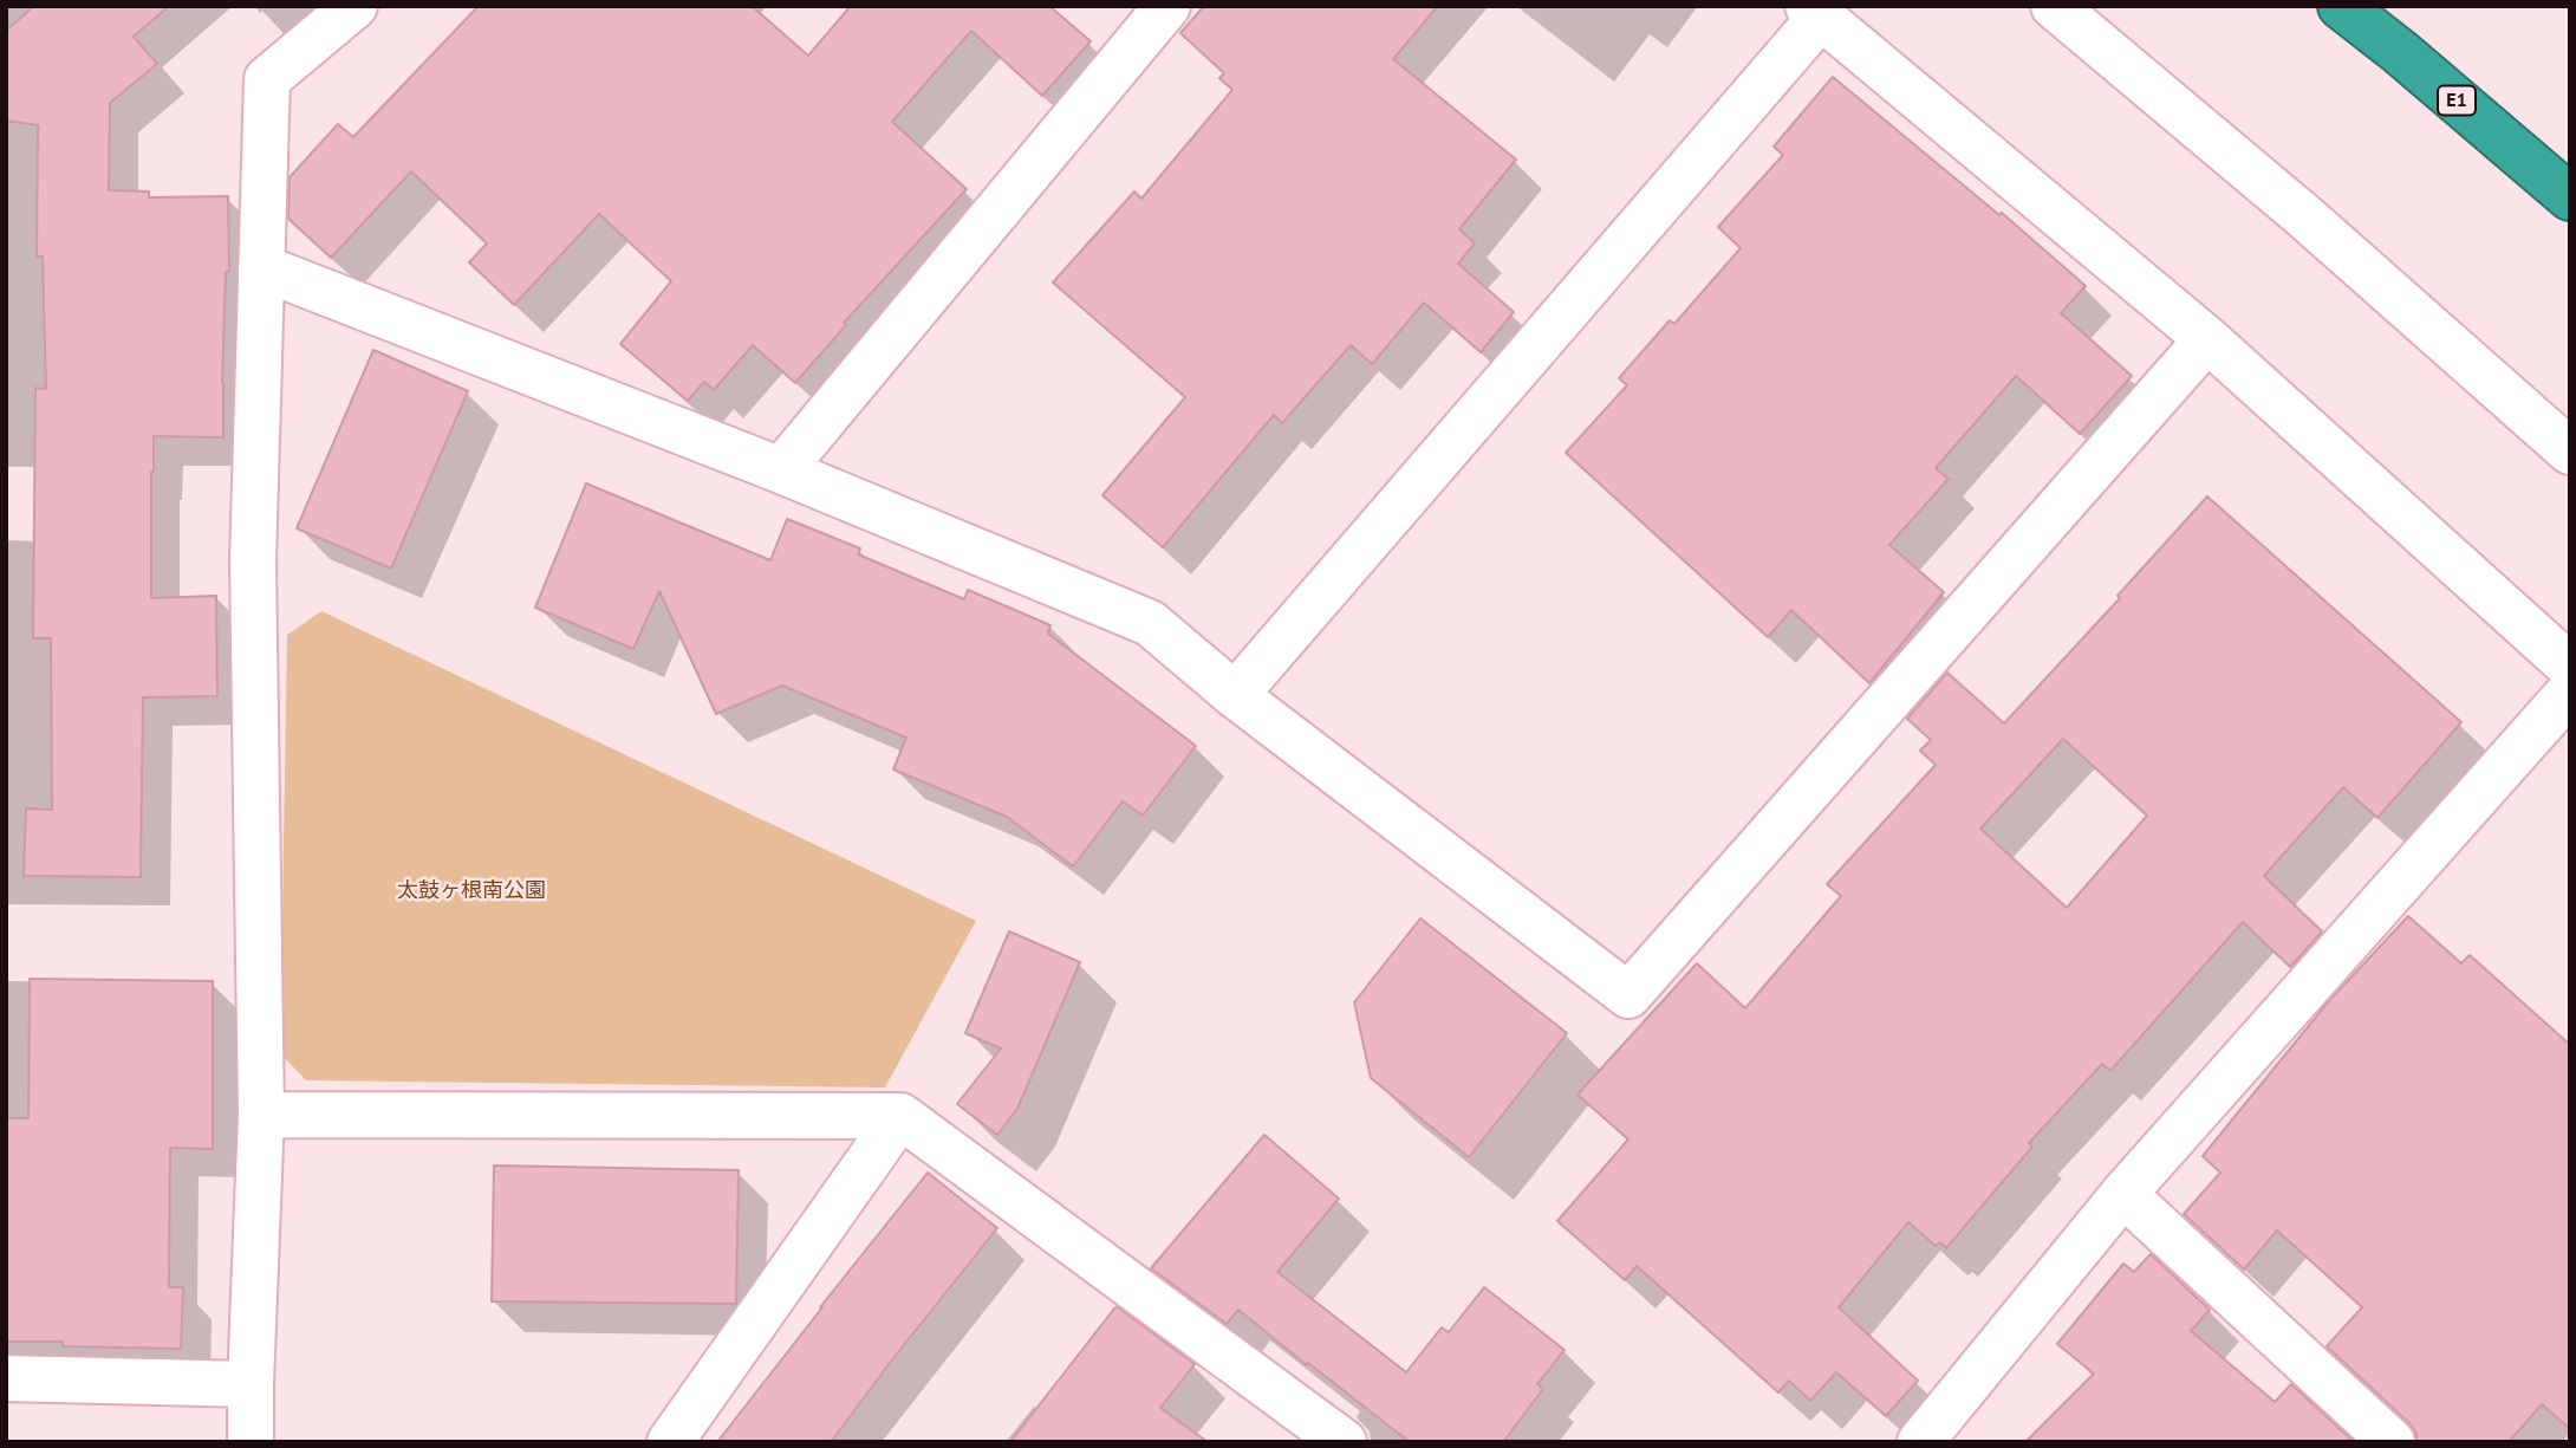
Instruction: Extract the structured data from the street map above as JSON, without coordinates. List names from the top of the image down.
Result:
{
  "streets": {
    "highway": ["E1"]
  },
  "parks": ["太鼓ヶ根南公園"]
}
